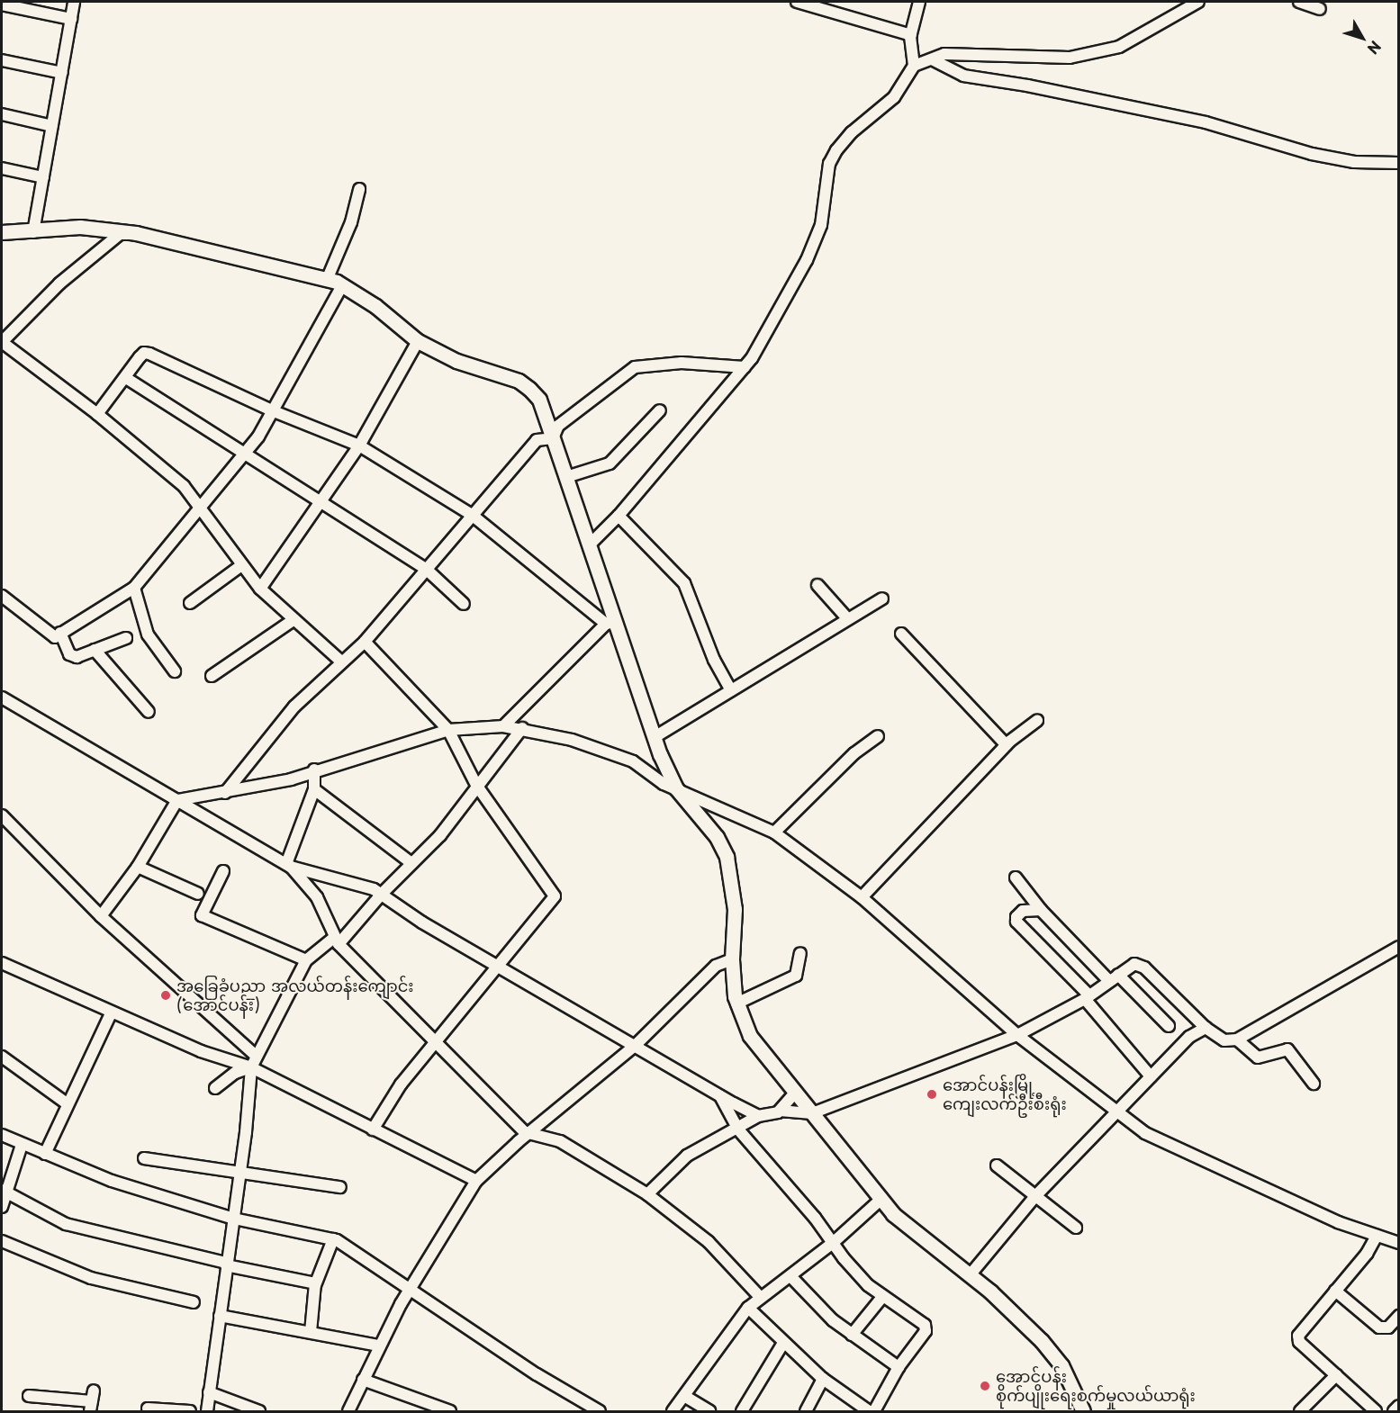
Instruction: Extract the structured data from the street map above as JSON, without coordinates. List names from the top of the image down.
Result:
{
  "places": ["အခြေခံပညာ အလယ်တန်းကျောင်း (အောင်ပန်း)", "အောင်ပန်းမြို့ ကျေးလက်ဦးစီးရုံး", "အောင်ပန်း စိုက်ပျိုးရေးစက်မှုလယ်ယာရုံး"],
  "north": "bottom right"
}
